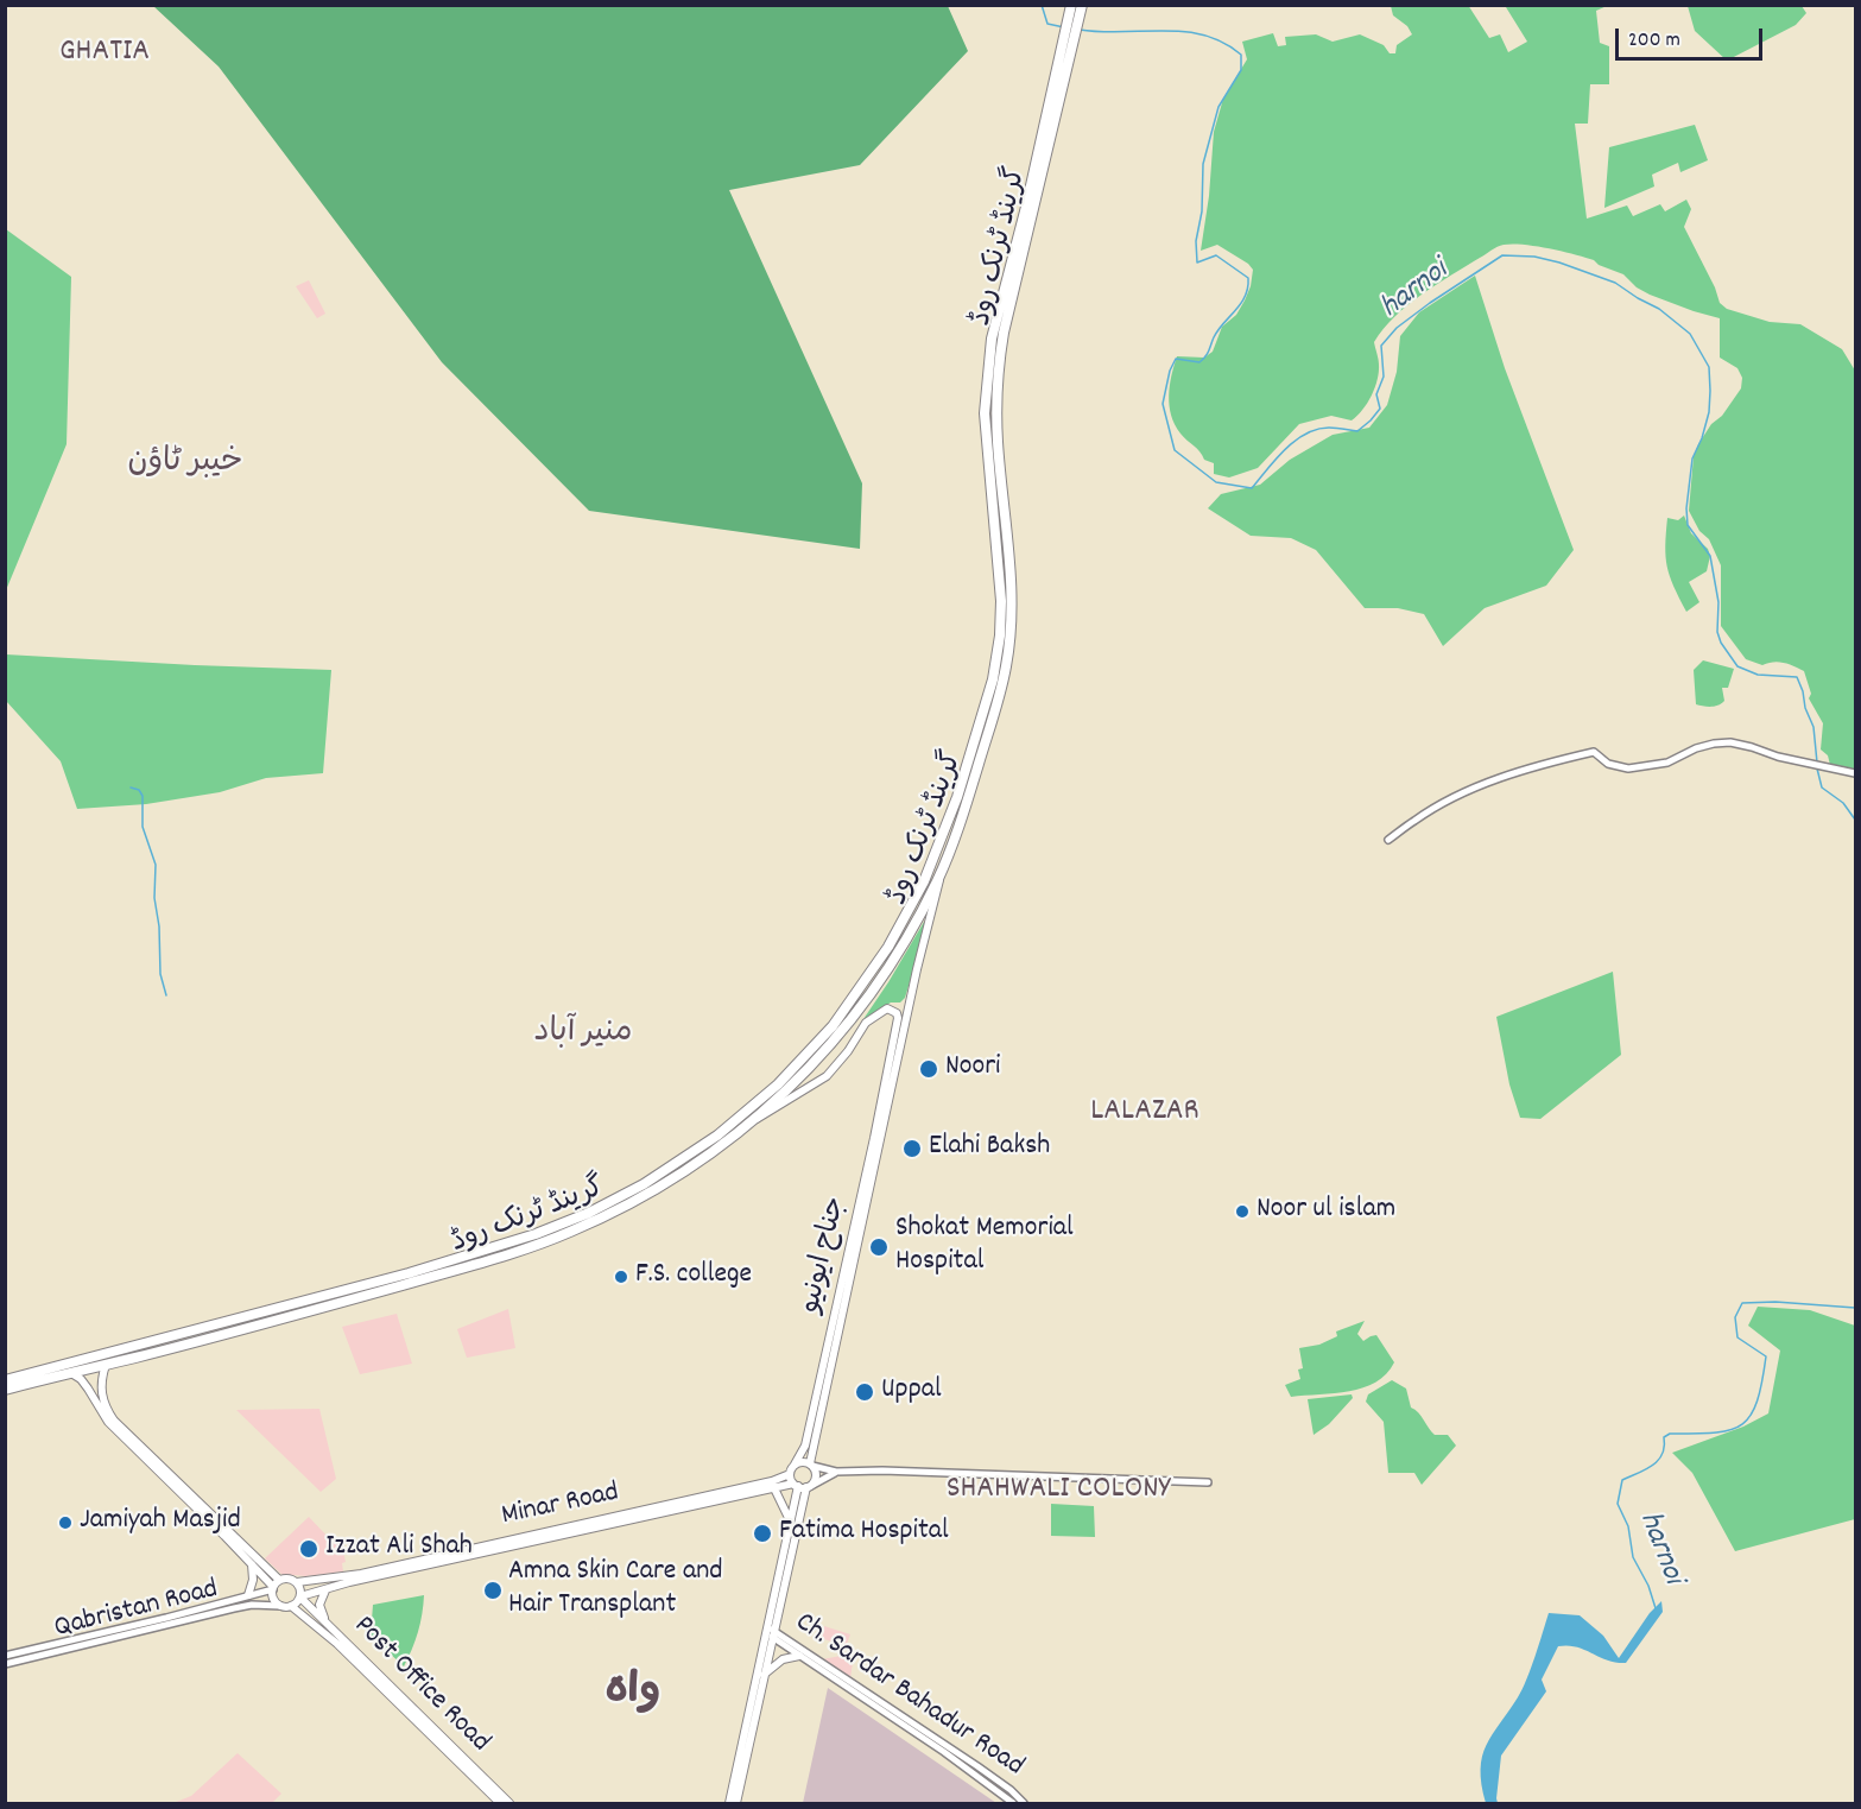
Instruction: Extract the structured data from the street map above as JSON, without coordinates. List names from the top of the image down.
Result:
{
  "streets": {
    "highway": ["گرینڈ ٹرنک روڈ"],
    "main road": ["جناح ایونیو", "Minar Road", "Post Office Road"],
    "street": ["Qabristan Road", "Ch. Sardar Bahadur Road"]
  },
  "crossings": [
    ["جناح ایونیو", "Minar Road"],
    ["Minar Road", "Qabristan Road"],
    ["Minar Road", "Post Office Road"],
    ["Qabristan Road", "Post Office Road"]
  ],
  "districts": [
    "GHATIA",
    "خیبر ٹاؤن",
    "منیر آباد",
    "LALAZAR",
    "SHAHWALI COLONY",
    "واہ"
  ],
  "water": ["harnoi"],
  "places": [
    "Noori",
    "Elahi Baksh",
    "Noor ul islam",
    "Shokat Memorial Hospital",
    "F.S. college",
    "Uppal",
    "Jamiyah Masjid",
    "Fatima Hospital",
    "Izzat Ali Shah",
    "Amna Skin Care and Hair Transplant"
  ],
  "scale_bar": "200 m"
}
